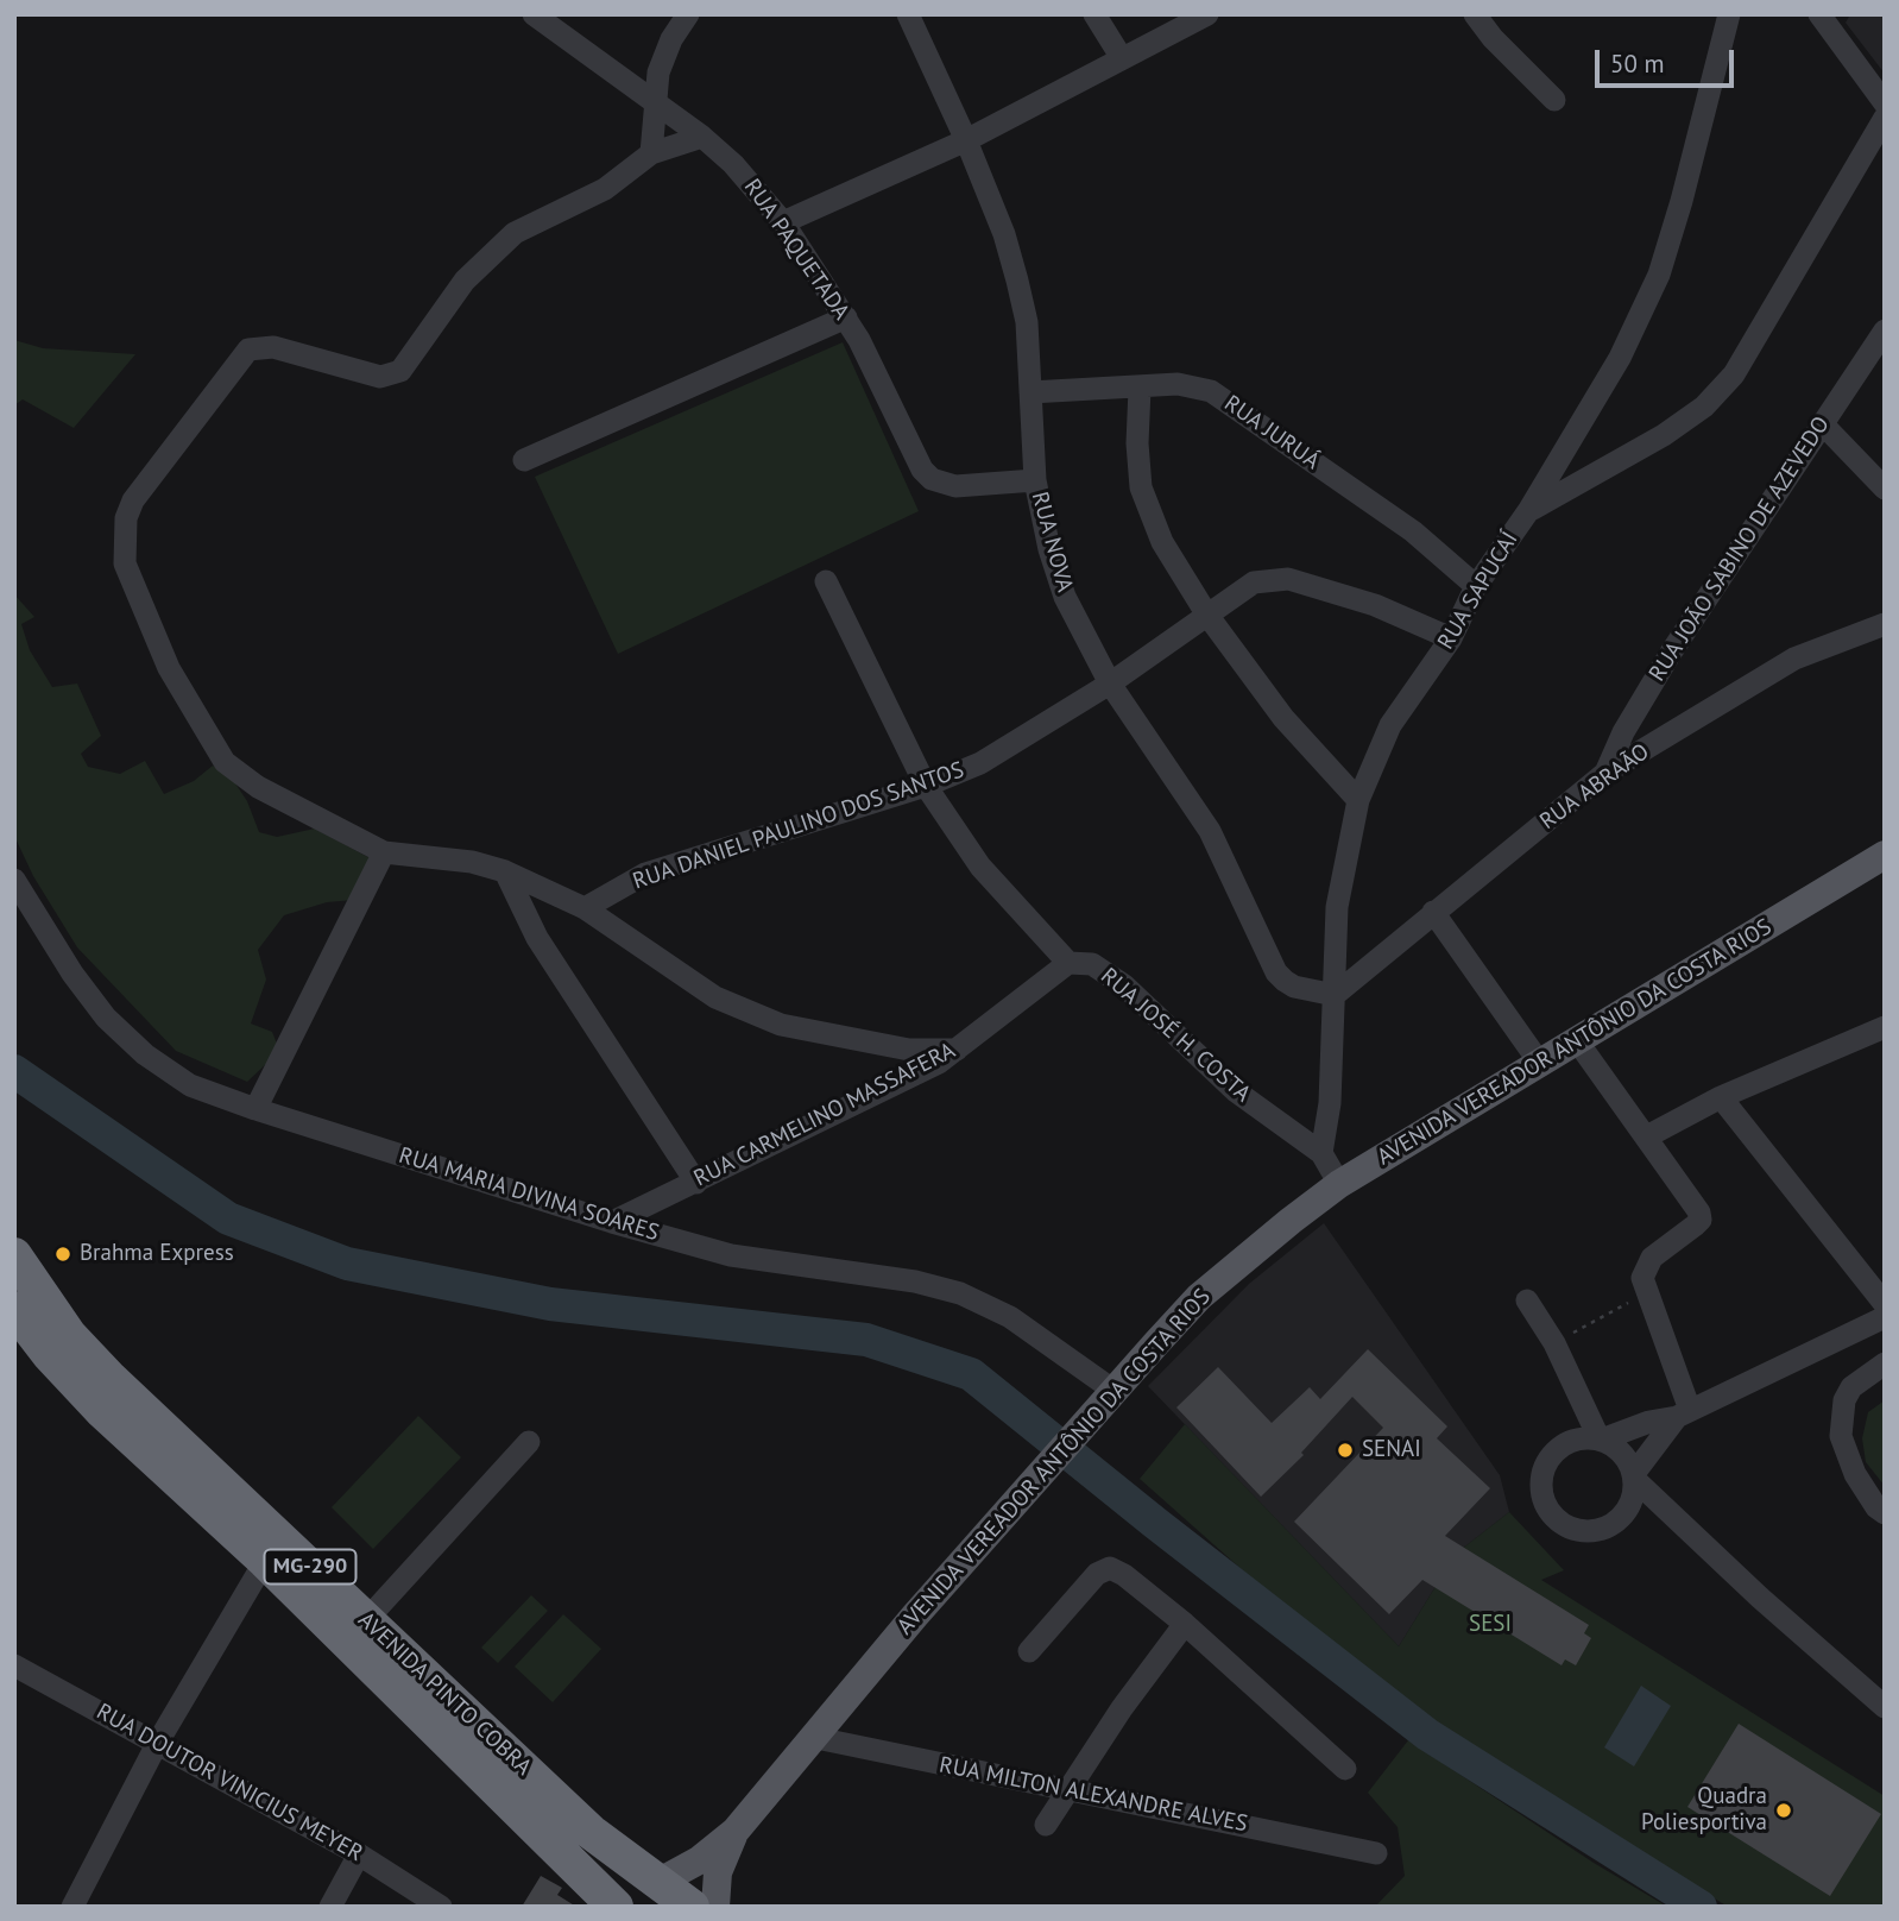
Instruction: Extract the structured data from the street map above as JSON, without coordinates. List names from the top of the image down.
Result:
{
  "streets": {
    "highway": ["MG-290", "AVENIDA PINTO COBRA"],
    "main road": ["AVENIDA VEREADOR ANTÔNIO DA COSTA RIOS"],
    "street": [
      "RUA PAQUETADA",
      "RUA JURUÁ",
      "RUA NOVA",
      "RUA JOÃO SABINO DE AZEVEDO",
      "RUA SAPUCAÍ",
      "RUA ABRAÃO",
      "RUA DANIEL PAULINO DOS SANTOS",
      "RUA JOSÉ H. COSTA",
      "RUA CARMELINO MASSAFERA",
      "RUA MARIA DIVINA SOARES",
      "RUA DOUTOR VINICIUS MEYER",
      "RUA MILTON ALEXANDRE ALVES"
    ]
  },
  "crossings": [
    ["RUA PAQUETADA", "RUA NOVA"],
    ["RUA JURUÁ", "RUA NOVA"],
    ["RUA JURUÁ", "RUA SAPUCAÍ"],
    ["RUA NOVA", "RUA SAPUCAÍ"],
    ["RUA NOVA", "RUA ABRAÃO"],
    ["RUA NOVA", "RUA DANIEL PAULINO DOS SANTOS"],
    ["RUA JOÃO SABINO DE AZEVEDO", "RUA ABRAÃO"],
    ["RUA SAPUCAÍ", "RUA ABRAÃO"],
    ["RUA SAPUCAÍ", "RUA DANIEL PAULINO DOS SANTOS"],
    ["RUA SAPUCAÍ", "RUA JOSÉ H. COSTA"],
    ["RUA DANIEL PAULINO DOS SANTOS", "RUA JOSÉ H. COSTA"],
    ["RUA JOSÉ H. COSTA", "RUA CARMELINO MASSAFERA"],
    ["AVENIDA VEREADOR ANTÔNIO DA COSTA RIOS", "RUA MARIA DIVINA SOARES"],
    ["AVENIDA VEREADOR ANTÔNIO DA COSTA RIOS", "AVENIDA PINTO COBRA"],
    ["AVENIDA VEREADOR ANTÔNIO DA COSTA RIOS", "RUA MILTON ALEXANDRE ALVES"],
    ["RUA CARMELINO MASSAFERA", "RUA MARIA DIVINA SOARES"]
  ],
  "parks": ["SESI"],
  "places": ["Brahma Express", "SENAI", "Quadra Poliesportiva"],
  "scale_bar": "50 m"
}
